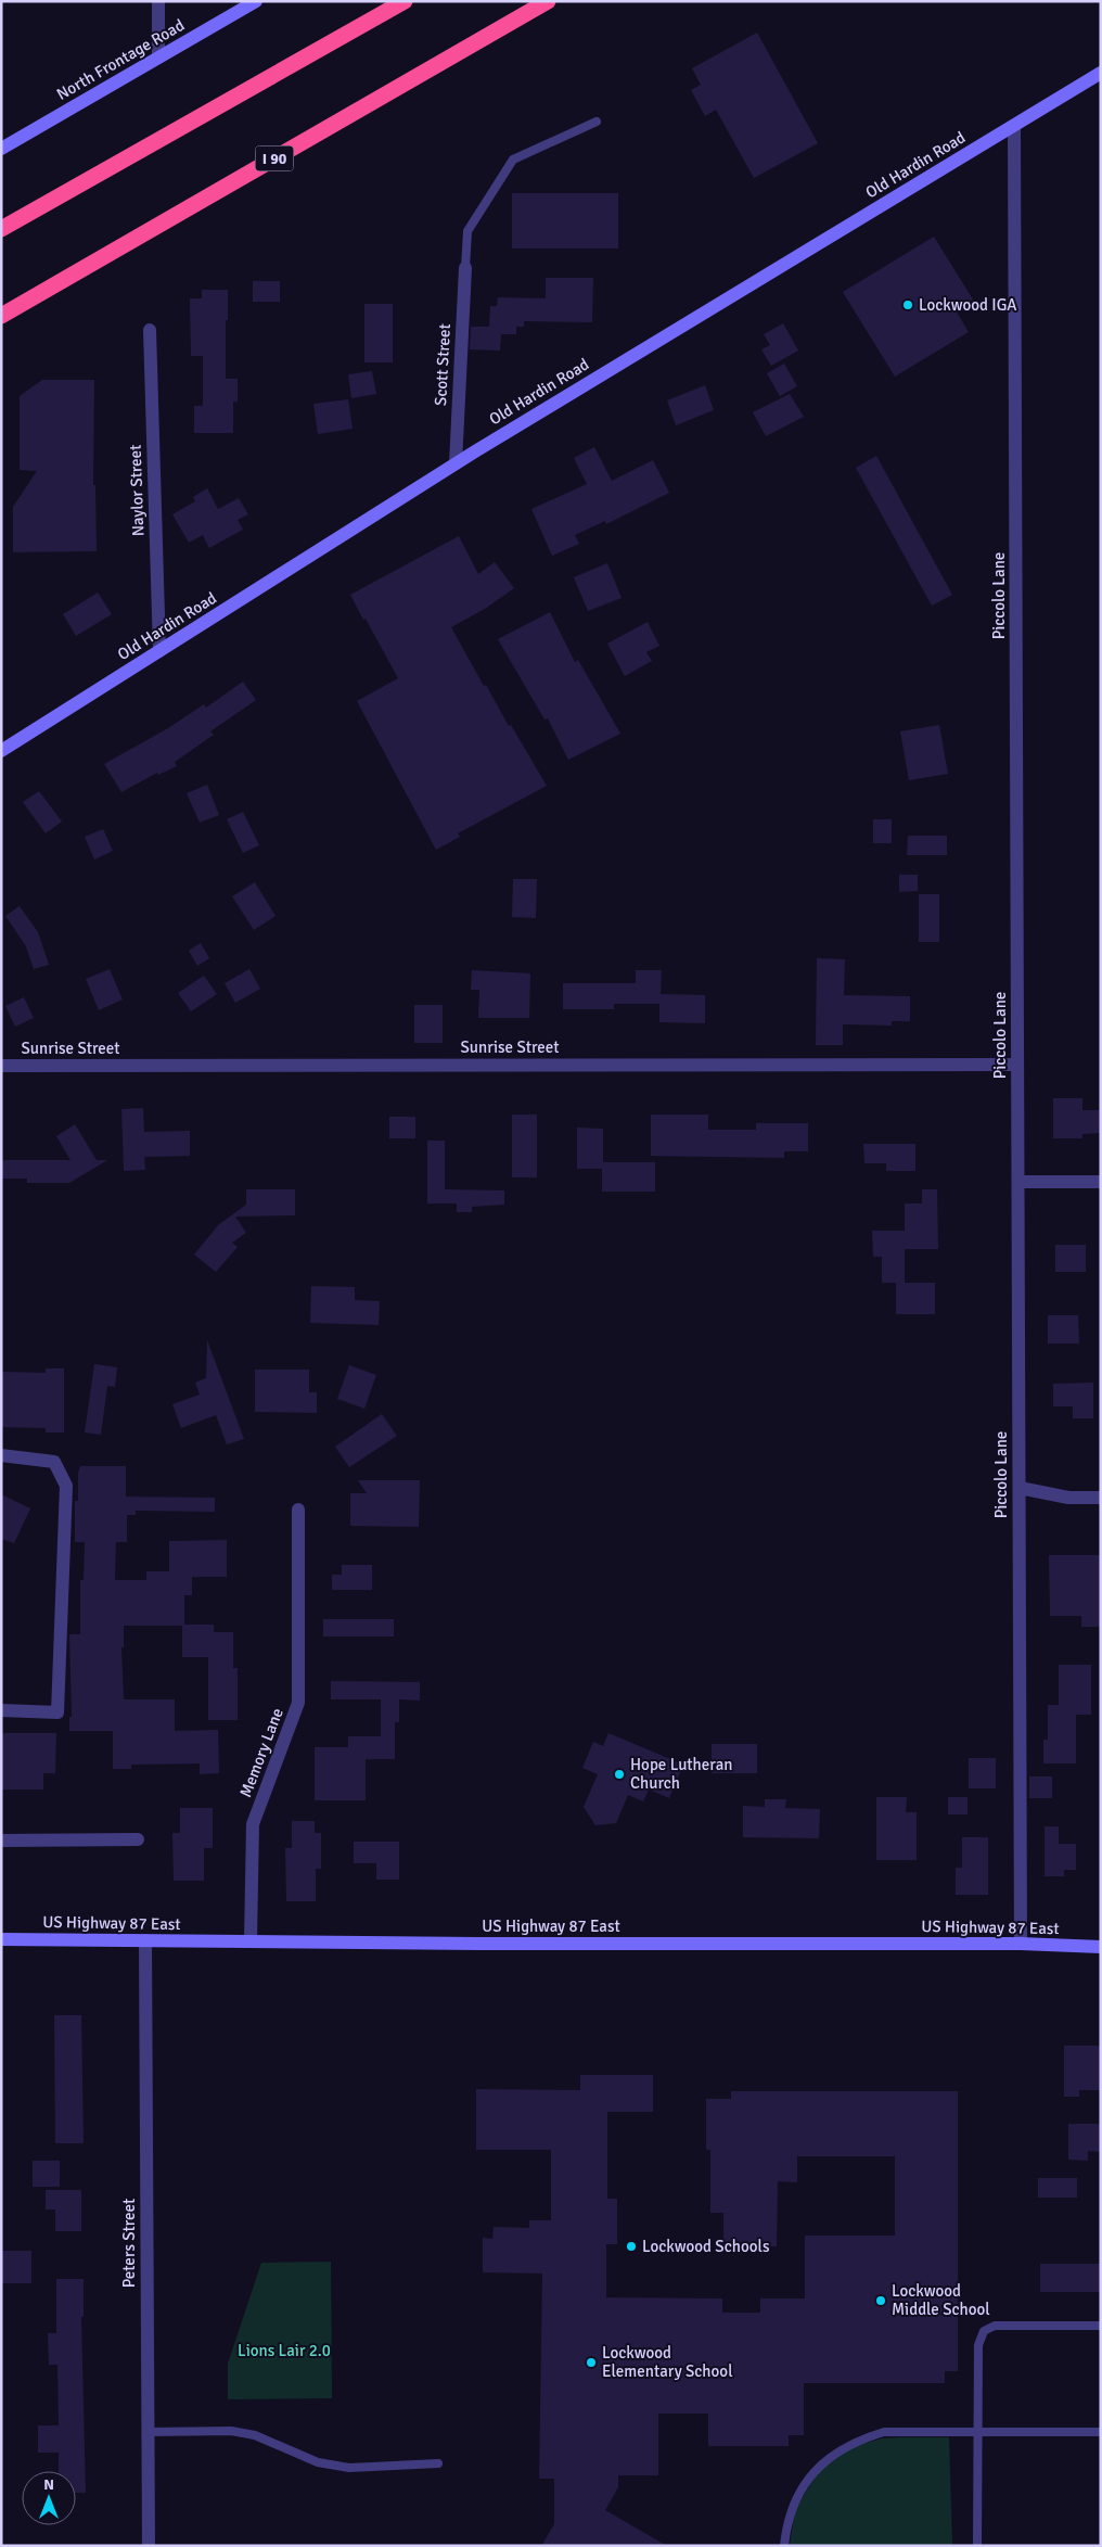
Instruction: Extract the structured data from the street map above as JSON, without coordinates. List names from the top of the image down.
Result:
{
  "streets": {
    "highway": ["I 90"],
    "street": [
      "North Frontage Road",
      "Old Hardin Road",
      "Scott Street",
      "Naylor Street",
      "Piccolo Lane",
      "Sunrise Street",
      "Memory Lane",
      "US Highway 87 East",
      "Peters Street"
    ]
  },
  "crossings": [
    ["Old Hardin Road", "Scott Street"],
    ["Old Hardin Road", "Naylor Street"],
    ["Old Hardin Road", "Piccolo Lane"],
    ["Piccolo Lane", "Sunrise Street"],
    ["Piccolo Lane", "US Highway 87 East"],
    ["Memory Lane", "US Highway 87 East"],
    ["US Highway 87 East", "Peters Street"]
  ],
  "parks": ["Lions Lair 2.0"],
  "places": [
    "Lockwood IGA",
    "Hope Lutheran Church",
    "Lockwood Schools",
    "Lockwood Middle School",
    "Lockwood Elementary School"
  ],
  "north": "top"
}
